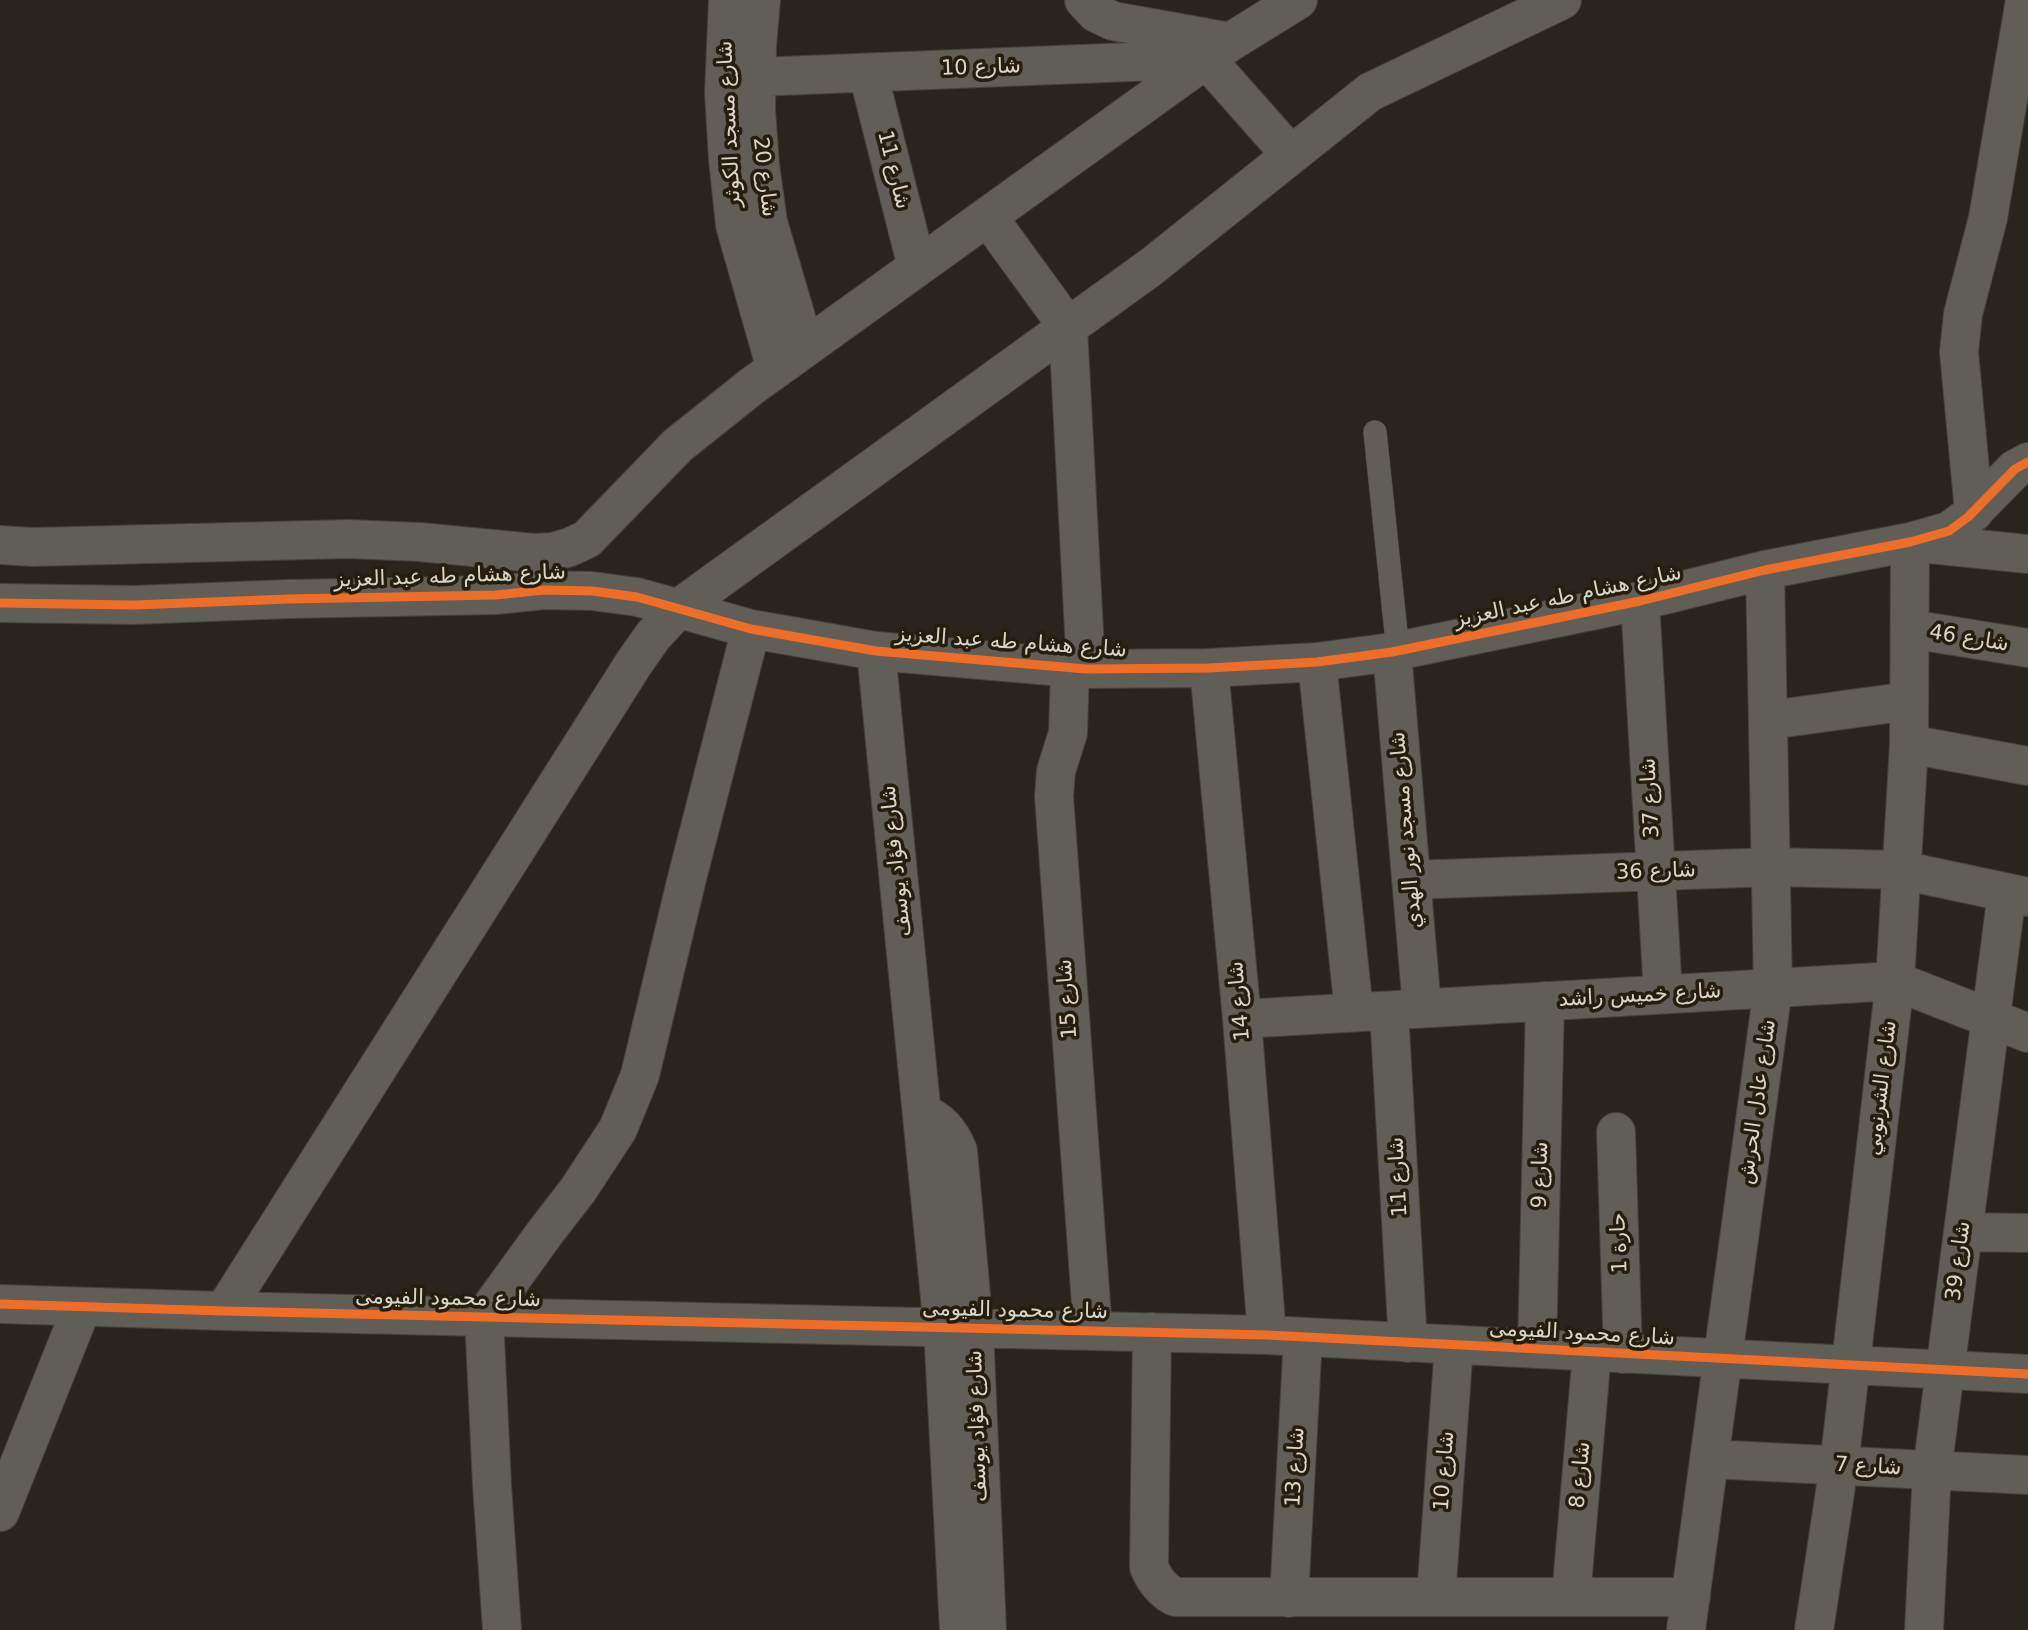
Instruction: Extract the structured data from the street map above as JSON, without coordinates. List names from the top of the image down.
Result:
{
  "streets": {
    "street": [
      "شارع 10",
      "شارع مسجد الكوثر",
      "شارع 11",
      "شارع 20",
      "شارع هشام طه عبد العزيز",
      "شارع 46",
      "شارع 37",
      "شارع مسجد نور الهدي",
      "شارع فؤاد يوسف",
      "شارع 36",
      "شارع خميس راشد",
      "شارع 15",
      "شارع 14",
      "شارع الشرنوبي",
      "شارع عادل الحرش",
      "شارع 9",
      "حارة 1",
      "شارع 39",
      "شارع محمود الفيومى",
      "شارع 13",
      "شارع 7",
      "شارع 8"
    ]
  },
  "crossings": [
    ["شارع 10", "شارع 11"],
    ["شارع 10", "شارع 20"],
    ["شارع 10", "شارع محمود الفيومى"],
    ["شارع مسجد الكوثر", "شارع 20"],
    ["شارع 11", "شارع مسجد نور الهدي"],
    ["شارع 11", "شارع خميس راشد"],
    ["شارع 11", "شارع محمود الفيومى"],
    ["شارع هشام طه عبد العزيز", "شارع 37"],
    ["شارع هشام طه عبد العزيز", "شارع مسجد نور الهدي"],
    ["شارع هشام طه عبد العزيز", "شارع فؤاد يوسف"],
    ["شارع هشام طه عبد العزيز", "شارع 15"],
    ["شارع هشام طه عبد العزيز", "شارع 14"],
    ["شارع هشام طه عبد العزيز", "شارع الشرنوبي"],
    ["شارع هشام طه عبد العزيز", "شارع عادل الحرش"],
    ["شارع 46", "شارع الشرنوبي"],
    ["شارع 37", "شارع 36"],
    ["شارع 37", "شارع خميس راشد"],
    ["شارع مسجد نور الهدي", "شارع 36"],
    ["شارع مسجد نور الهدي", "شارع خميس راشد"],
    ["شارع فؤاد يوسف", "شارع محمود الفيومى"],
    ["شارع 36", "شارع الشرنوبي"],
    ["شارع 36", "شارع عادل الحرش"],
    ["شارع 36", "شارع 39"],
    ["شارع خميس راشد", "شارع 14"],
    ["شارع خميس راشد", "شارع الشرنوبي"],
    ["شارع خميس راشد", "شارع عادل الحرش"],
    ["شارع خميس راشد", "شارع 9"],
    ["شارع خميس راشد", "شارع 39"],
    ["شارع 15", "شارع محمود الفيومى"],
    ["شارع 14", "شارع محمود الفيومى"],
    ["شارع 14", "شارع 13"],
    ["شارع الشرنوبي", "شارع محمود الفيومى"],
    ["شارع الشرنوبي", "شارع 7"],
    ["شارع عادل الحرش", "شارع محمود الفيومى"],
    ["شارع عادل الحرش", "شارع 7"],
    ["شارع 9", "شارع محمود الفيومى"],
    ["حارة 1", "شارع محمود الفيومى"],
    ["حارة 1", "شارع 8"],
    ["شارع 39", "شارع محمود الفيومى"],
    ["شارع 39", "شارع 7"],
    ["شارع محمود الفيومى", "شارع 13"],
    ["شارع محمود الفيومى", "شارع 8"]
  ]
}
